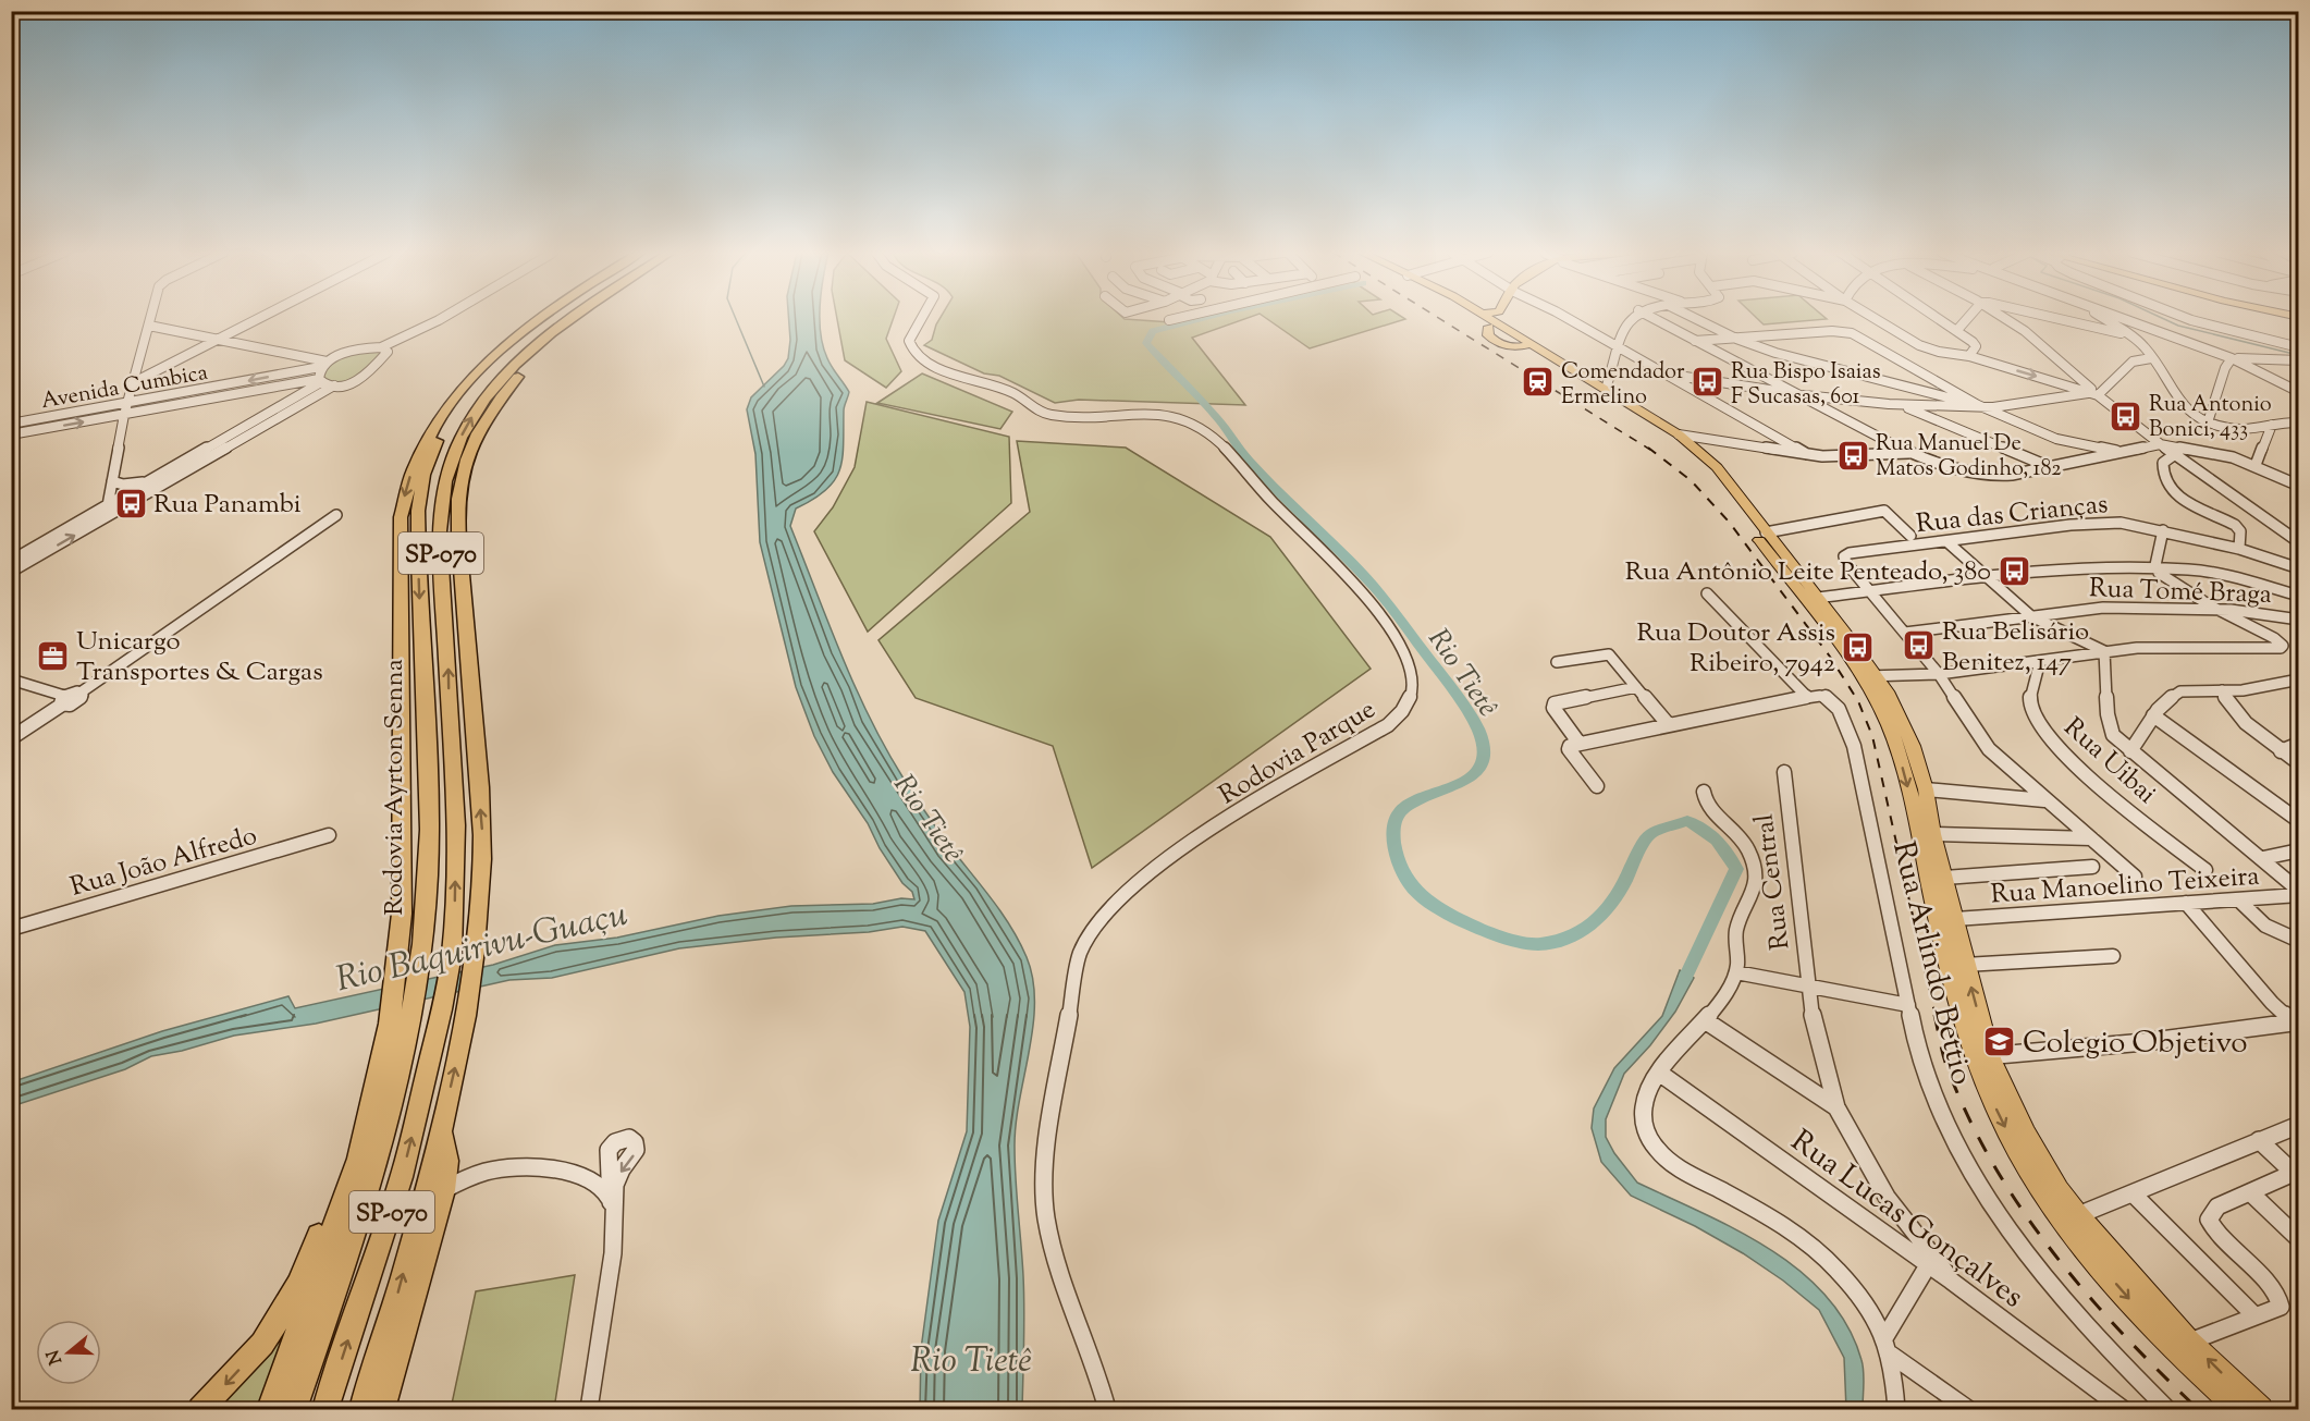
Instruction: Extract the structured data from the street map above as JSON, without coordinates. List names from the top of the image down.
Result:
{
  "streets": {
    "highway": ["SP-070", "Rodovia Ayrton Senna"],
    "street": [
      "Avenida Cumbica",
      "Rua das Crianças",
      "Rua Tomé Braga",
      "Rodovia Parque",
      "Rua Uibai",
      "Rua João Alfredo",
      "Rua Central",
      "Rua Manoelino Teixeira",
      "Rua Arlindo Bettio",
      "Rua Lucas Gonçalves"
    ]
  },
  "water": ["Rio Tietê", "Rio Baquirivu-Guaçu"],
  "places": {
    "station": ["Comendador Ermelino"],
    "bus stop": [
      "Rua Bispo Isaias F Sucasas, 601",
      "Rua Antonio Bonici, 433",
      "Rua Manuel De Matos Godinho, 182",
      "Rua Panambi",
      "Rua Antônio Leite Penteado, 380",
      "Rua Belisário Benitez, 147",
      "Rua Doutor Assis Ribeiro, 7942"
    ],
    "office": ["Unicargo Transportes & Cargas"],
    "school or university": ["Colegio Objetivo"]
  },
  "north": "left"
}
